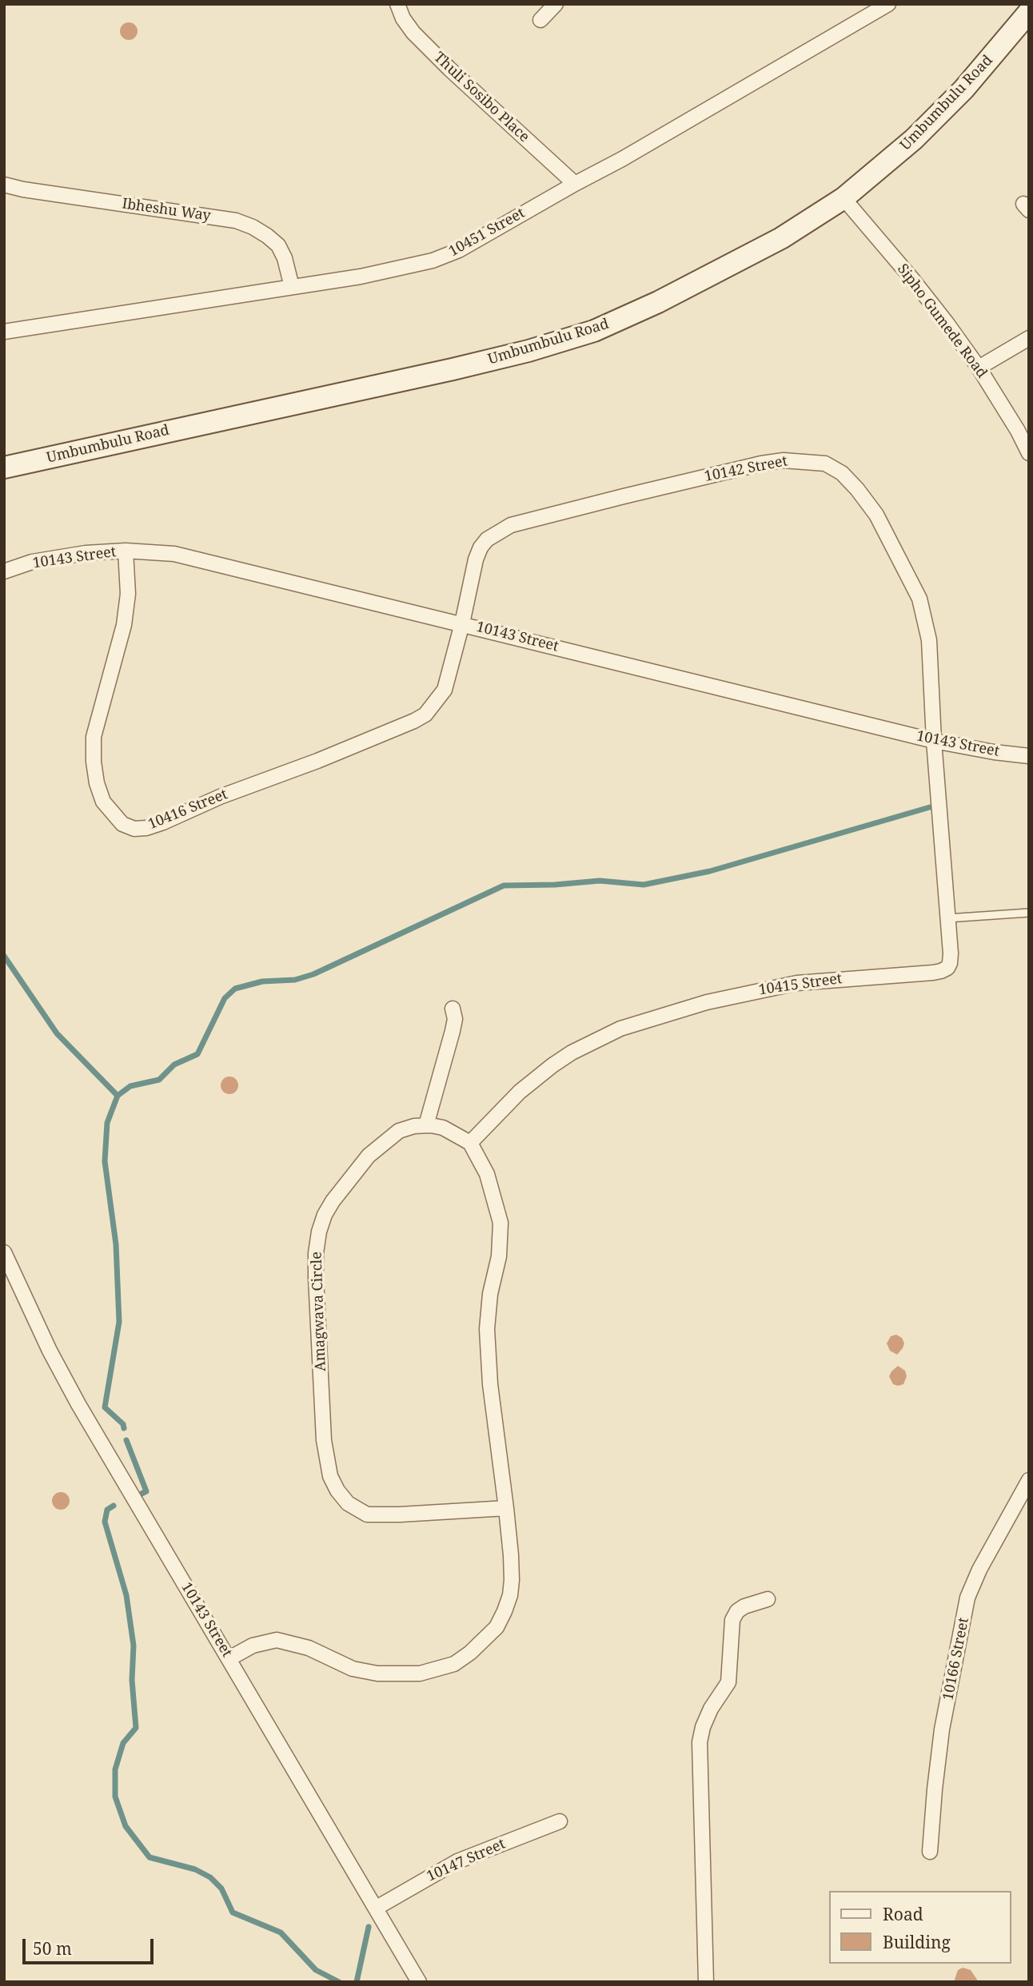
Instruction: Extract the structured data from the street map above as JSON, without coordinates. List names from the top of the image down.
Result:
{
  "streets": {
    "main road": ["Umbumbulu Road"],
    "street": [
      "Thuli Sosibo Place",
      "Ibheshu Way",
      "10451 Street",
      "Sipho Gumede Road",
      "10142 Street",
      "10143 Street",
      "10416 Street",
      "10415 Street",
      "Amagwava Circle",
      "10166 Street",
      "10147 Street"
    ]
  },
  "crossings": [
    ["Thuli Sosibo Place", "10451 Street"],
    ["Umbumbulu Road", "Sipho Gumede Road"],
    ["Ibheshu Way", "10451 Street"],
    ["10142 Street", "10143 Street"],
    ["10142 Street", "10416 Street"],
    ["10142 Street", "10415 Street"],
    ["10143 Street", "10416 Street"],
    ["10143 Street", "10415 Street"],
    ["10143 Street", "10147 Street"],
    ["10415 Street", "Amagwava Circle"]
  ],
  "legend": ["Road", "Building"],
  "scale_bar": "50 m"
}
